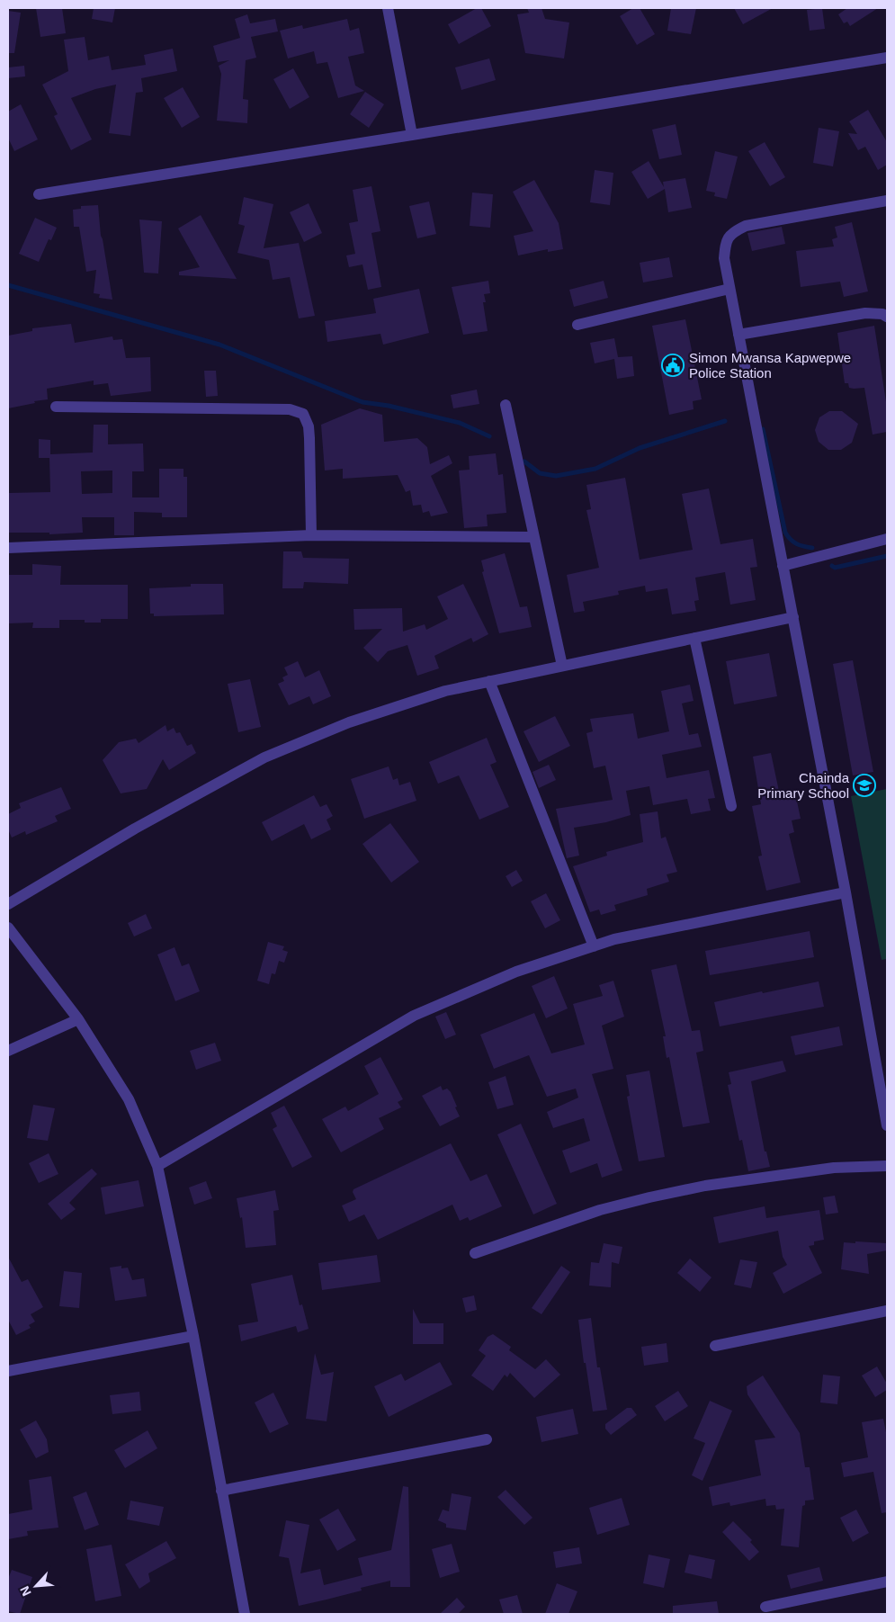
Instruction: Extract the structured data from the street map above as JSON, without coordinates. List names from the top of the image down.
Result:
{
  "places": {
    "public building": ["Simon Mwansa Kapwepwe Police Station"],
    "school or university": ["Chainda Primary School"]
  },
  "north": "bottom left"
}
